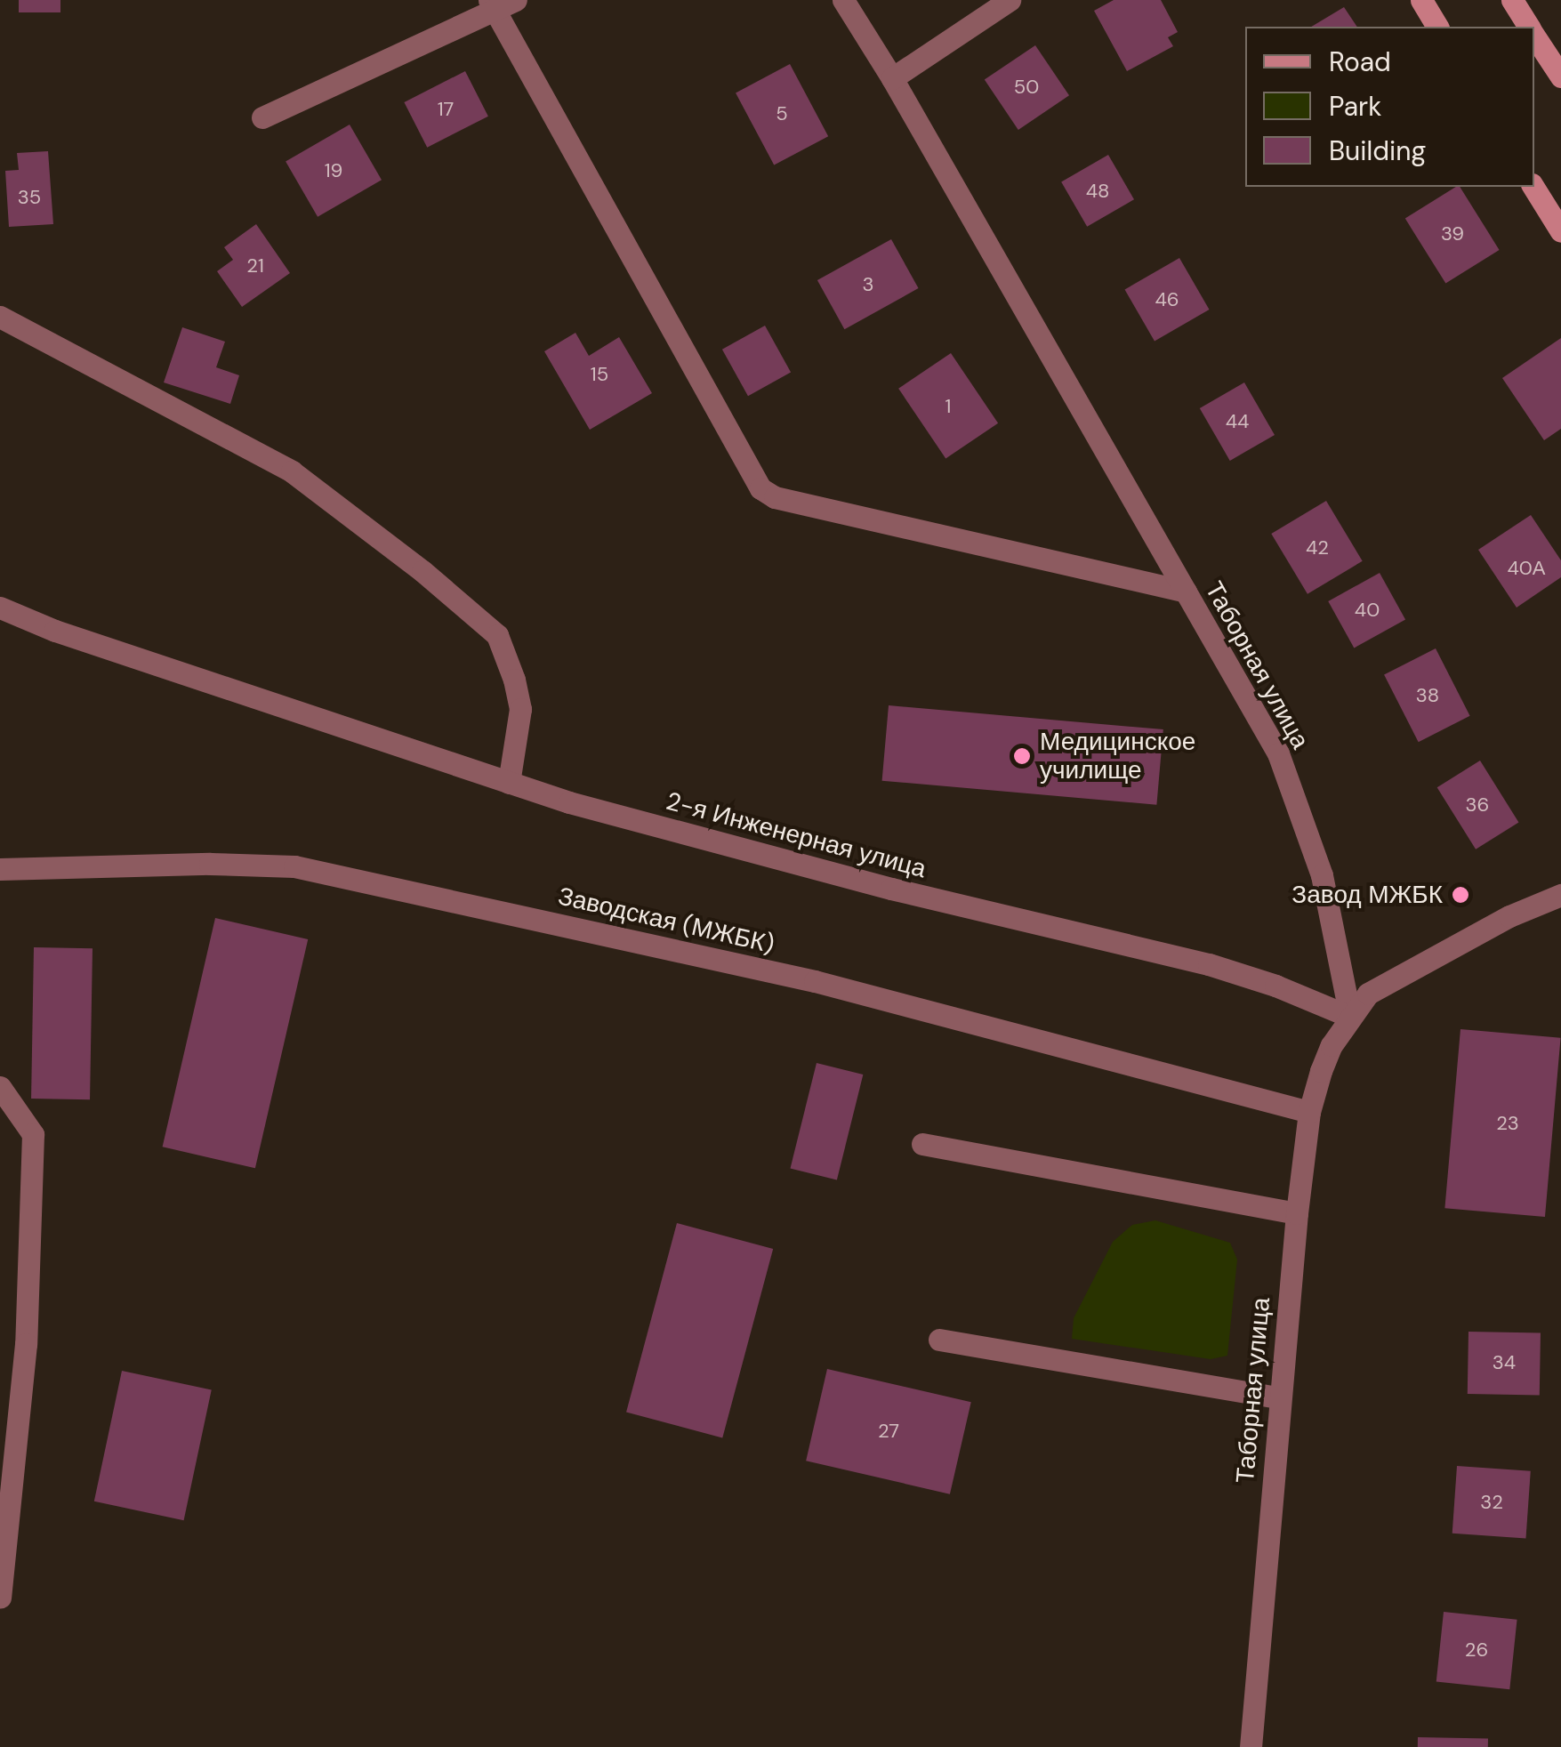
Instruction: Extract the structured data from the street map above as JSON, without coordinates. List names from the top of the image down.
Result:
{
  "streets": {
    "street": ["Таборная улица", "2-я Инженерная улица", "Заводская (МЖБК)"]
  },
  "crossings": [
    ["Таборная улица", "2-я Инженерная улица"],
    ["Таборная улица", "Заводская (МЖБК)"]
  ],
  "places": ["Медицинское училище", "Завод МЖБК"],
  "house_numbers": [
    "50",
    "17",
    "5",
    "19",
    "48",
    "35",
    "39",
    "21",
    "3",
    "46",
    "15",
    "1",
    "44",
    "42",
    "40А",
    "40",
    "38",
    "36",
    "23",
    "34",
    "27",
    "32",
    "26"
  ],
  "legend": ["Road", "Park", "Building"]
}
